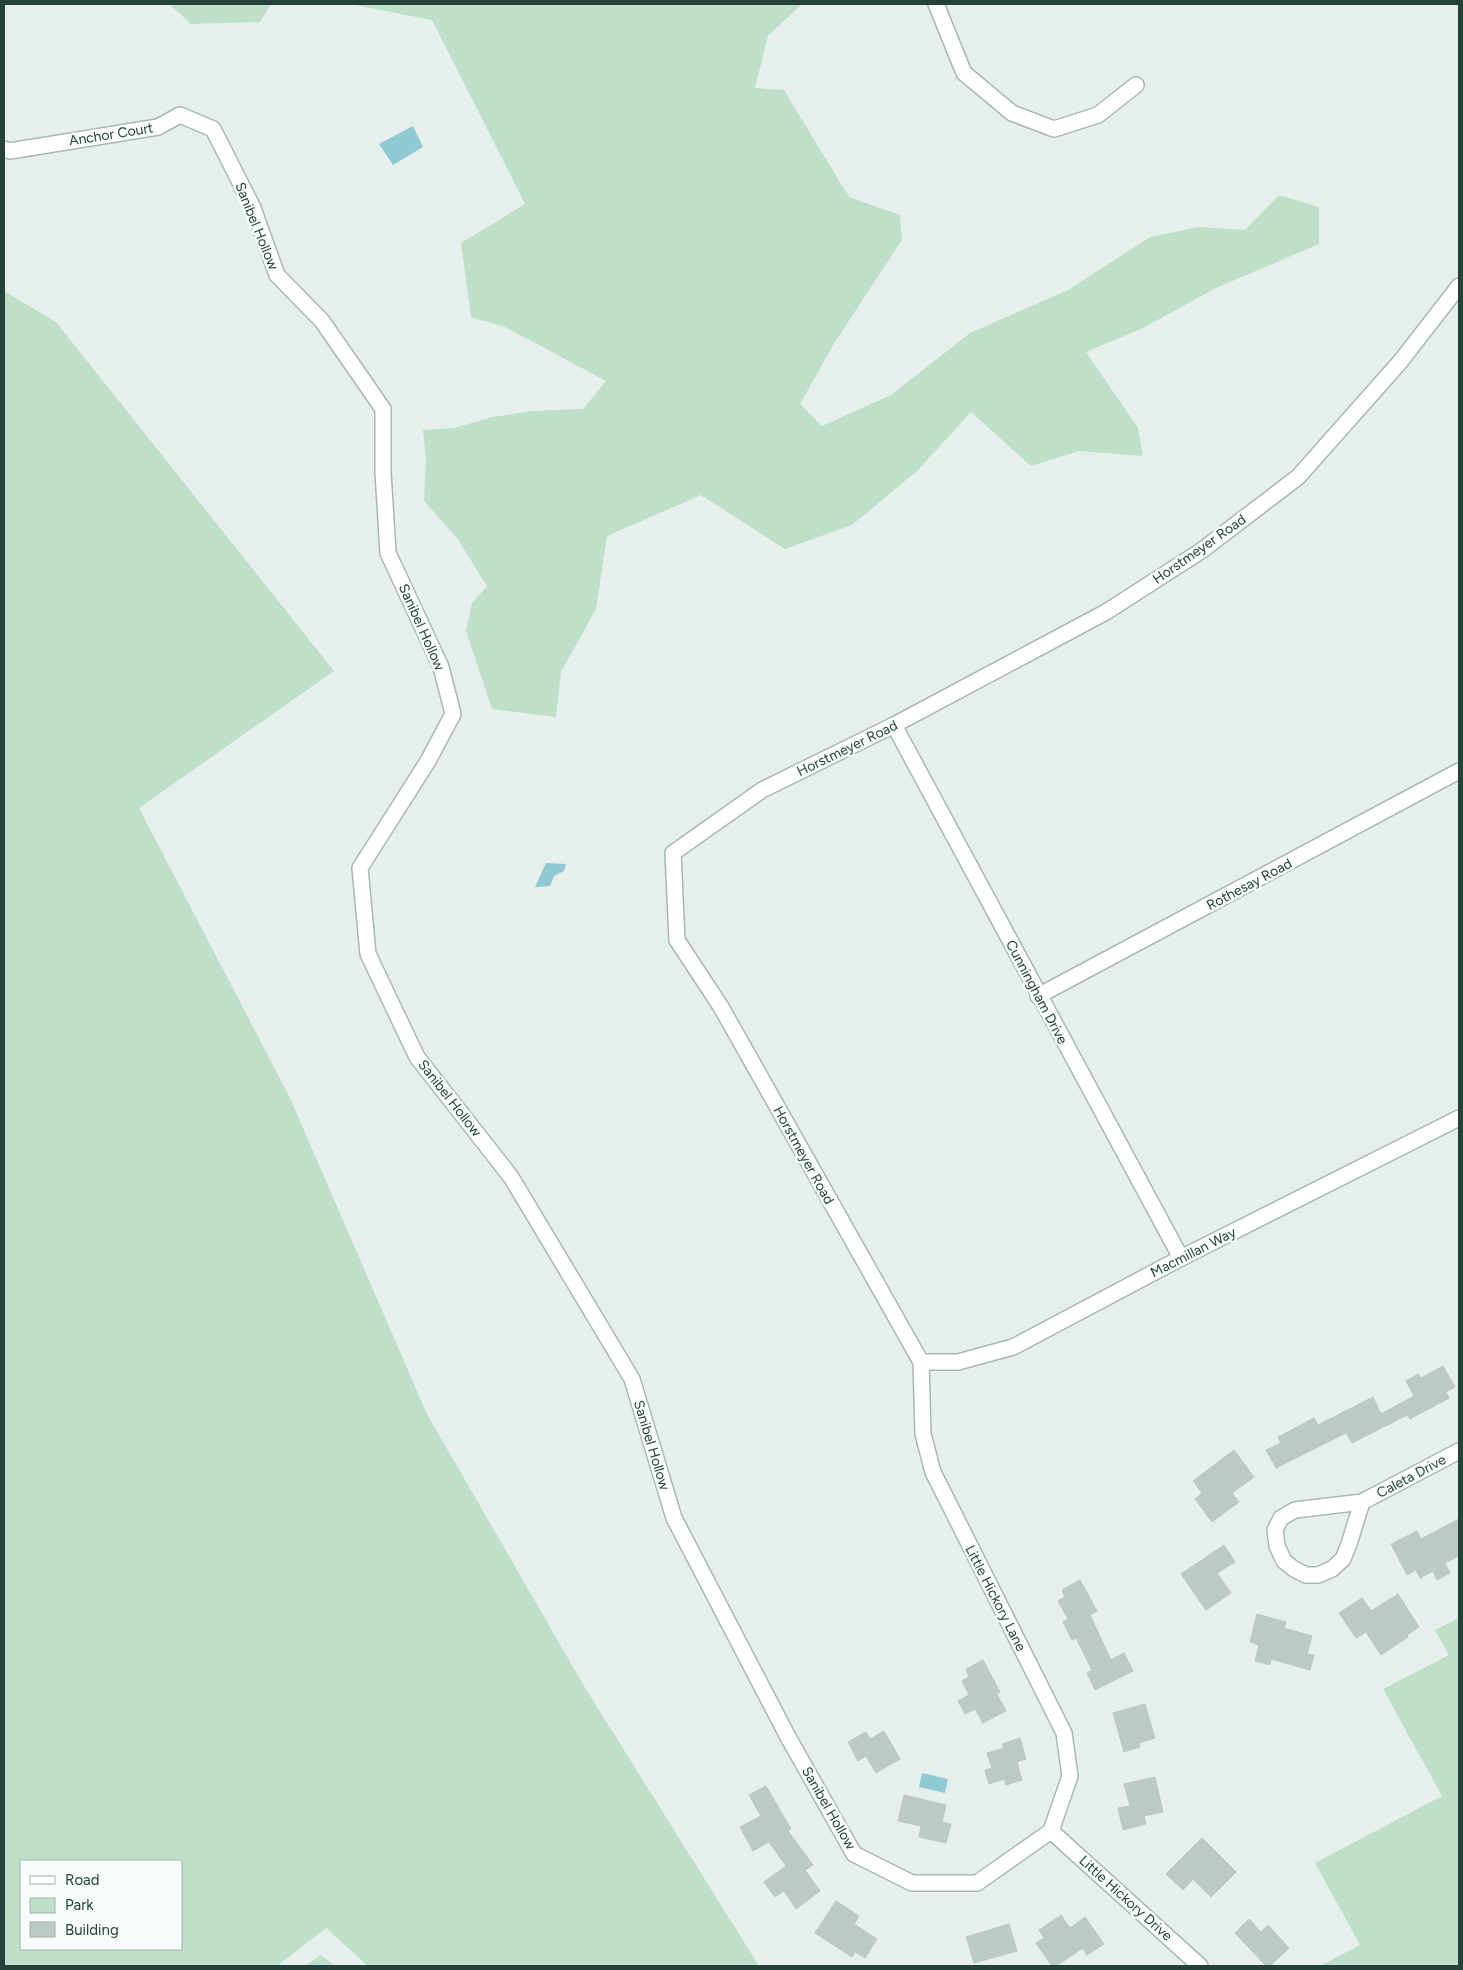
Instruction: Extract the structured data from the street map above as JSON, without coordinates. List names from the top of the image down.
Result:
{
  "streets": {
    "street": [
      "Anchor Court",
      "Sanibel Hollow",
      "Horstmeyer Road",
      "Rothesay Road",
      "Cunningham Drive",
      "Macmillan Way",
      "Caleta Drive",
      "Little Hickory Lane",
      "Little Hickory Drive"
    ]
  },
  "crossings": [
    ["Anchor Court", "Sanibel Hollow"],
    ["Sanibel Hollow", "Little Hickory Lane"],
    ["Sanibel Hollow", "Little Hickory Drive"],
    ["Horstmeyer Road", "Cunningham Drive"],
    ["Horstmeyer Road", "Macmillan Way"],
    ["Horstmeyer Road", "Little Hickory Lane"],
    ["Rothesay Road", "Cunningham Drive"],
    ["Cunningham Drive", "Macmillan Way"],
    ["Macmillan Way", "Little Hickory Lane"],
    ["Little Hickory Lane", "Little Hickory Drive"]
  ],
  "legend": ["Road", "Park", "Building"]
}
